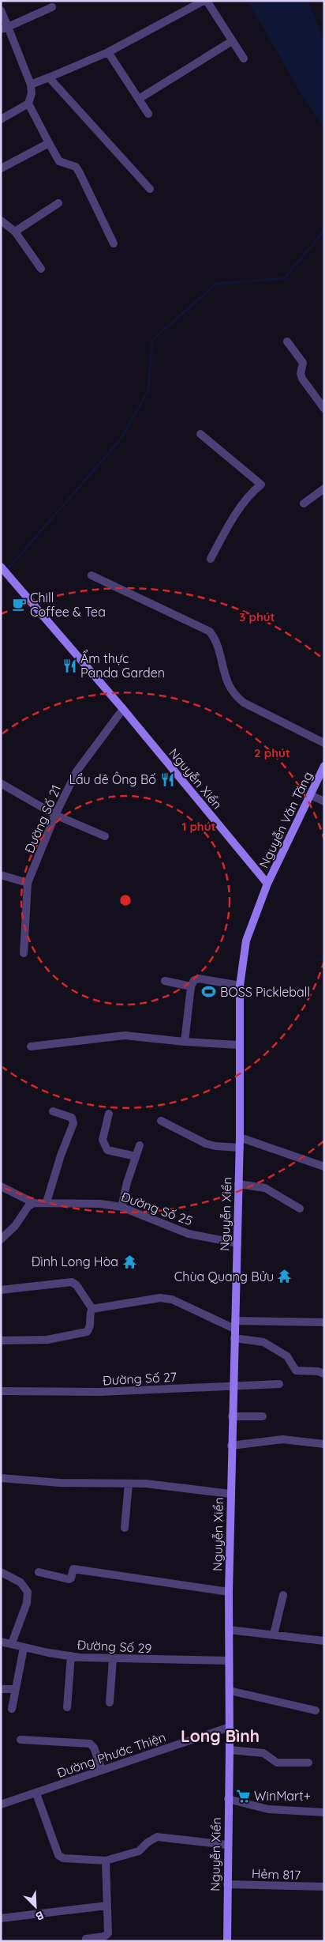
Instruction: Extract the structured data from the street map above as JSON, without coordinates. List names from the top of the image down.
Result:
{
  "streets": {
    "main road": ["Nguyễn Xiển", "Nguyễn Văn Tăng"],
    "street": [
      "Đường Số 21",
      "Đường Số 25",
      "Đường Số 27",
      "Đường Số 29",
      "Đường Phước Thiện",
      "Hẻm 817"
    ]
  },
  "crossings": [
    ["Nguyễn Xiển", "Đường Số 21"],
    ["Nguyễn Xiển", "Nguyễn Văn Tăng"],
    ["Nguyễn Xiển", "Đường Số 25"],
    ["Nguyễn Xiển", "Đường Số 27"],
    ["Nguyễn Xiển", "Đường Số 29"],
    ["Nguyễn Xiển", "Đường Phước Thiện"],
    ["Nguyễn Xiển", "Hẻm 817"]
  ],
  "districts": ["Long Bình"],
  "places": {
    "cafe": ["Chill Coffee & Tea"],
    "restaurant": ["Ẩm thực Panda Garden", "Lẩu dê Ông Bố"],
    "sports": ["BOSS Pickleball"],
    "temple": ["Đình Long Hòa", "Chùa Quang Bửu"],
    "supermarket": ["WinMart+"]
  },
  "north": "bottom right",
  "rings": ["3 phút", "2 phút", "1 phút"]
}
